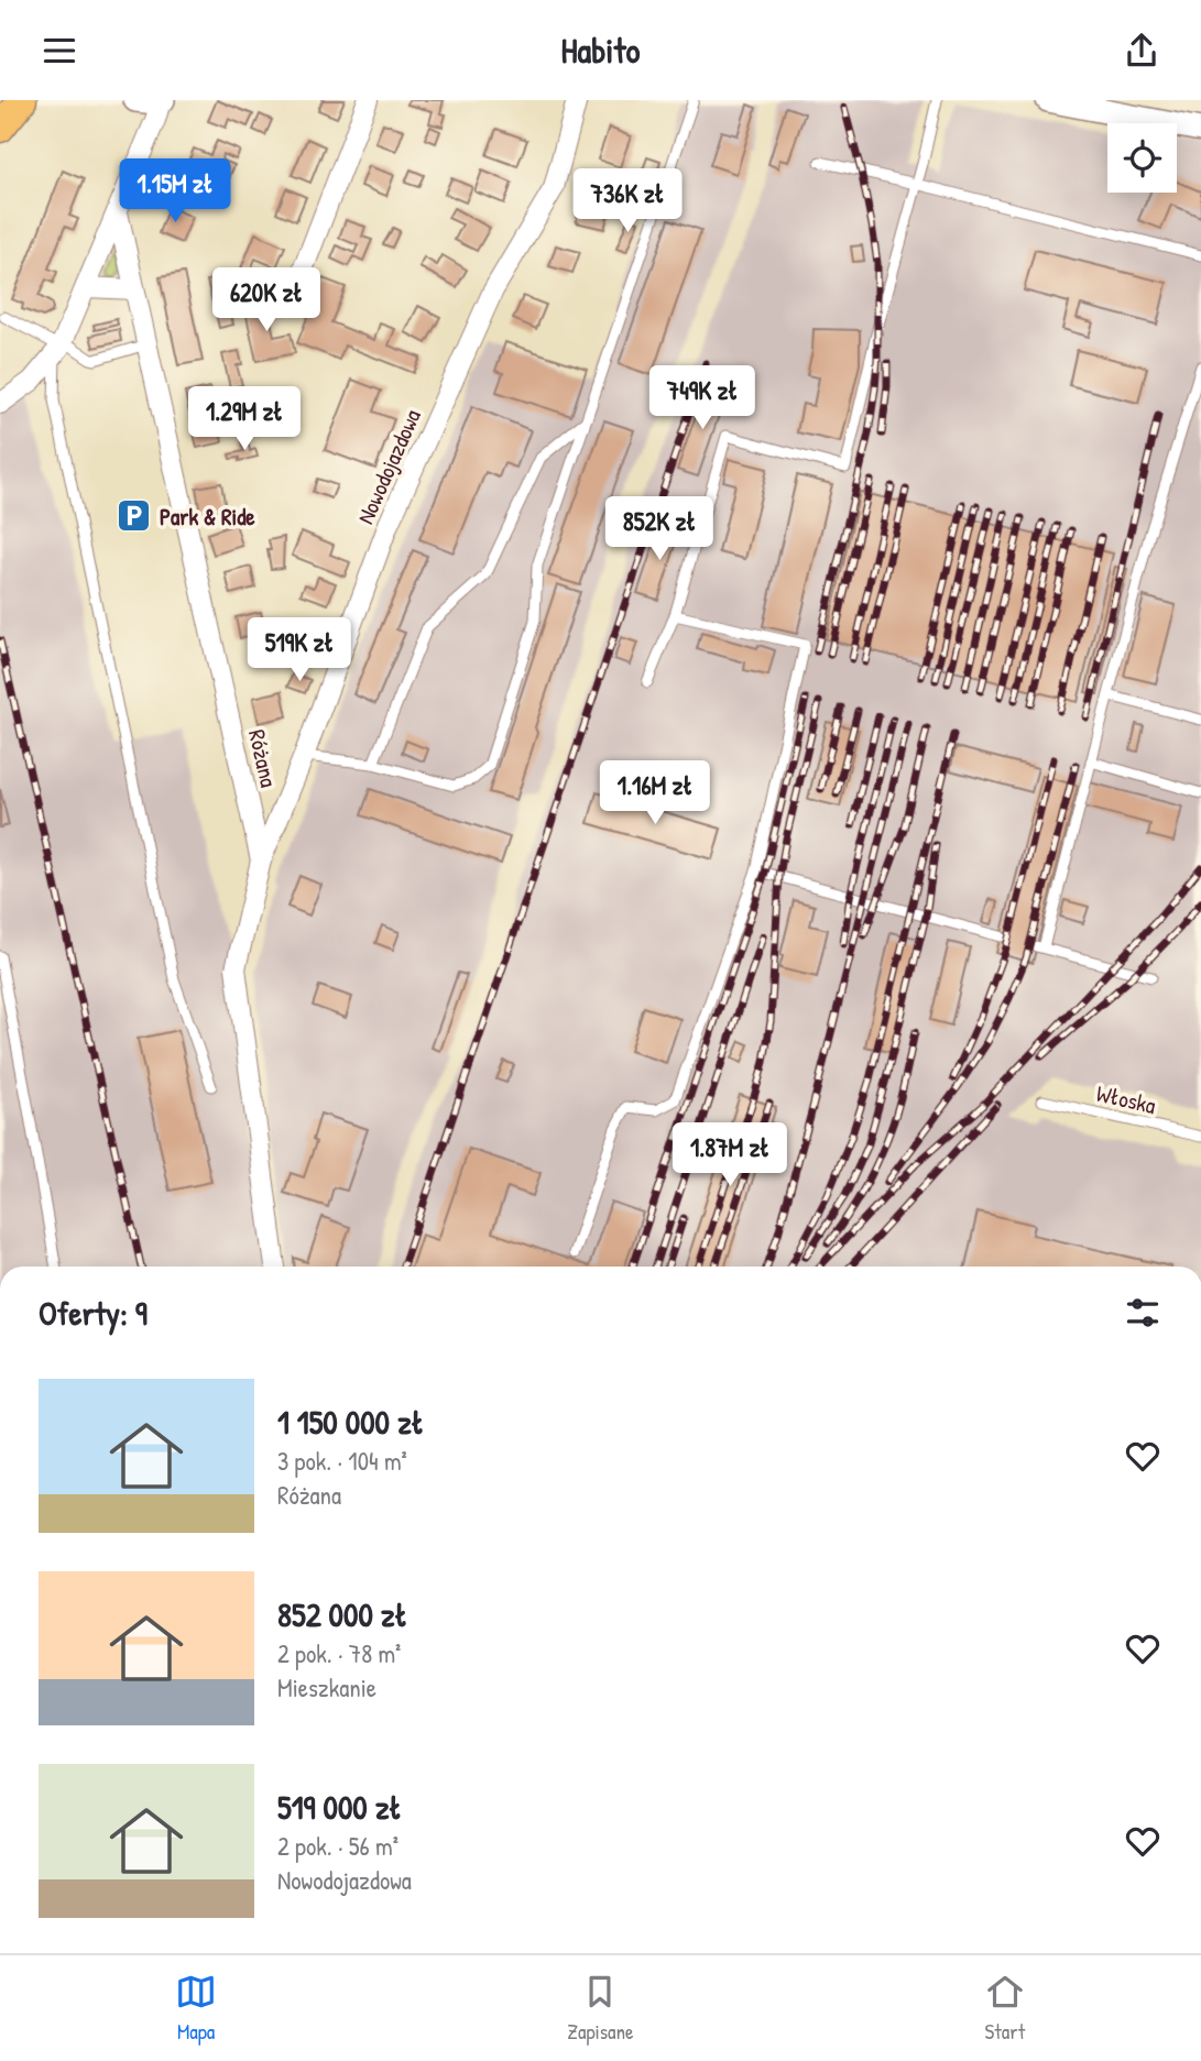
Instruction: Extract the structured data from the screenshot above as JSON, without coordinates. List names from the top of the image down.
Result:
{
  "streets": {
    "street": ["Nowodojazdowa", "Różana"],
    "lane": ["Włoska"]
  },
  "crossings": [
    ["Nowodojazdowa", "Różana"]
  ],
  "places": {
    "parking": ["Park & Ride"]
  },
  "page": {
    "header": "Habito",
    "price": [
      "1.15M zł",
      "736K zł",
      "620K zł",
      "749K zł",
      "1.29M zł",
      "852K zł",
      "519K zł",
      "1.16M zł",
      "1.87M zł"
    ],
    "heading": "Oferty: 9",
    "list": [
      {
        "name": "1 150 000 zł",
        "note": "3 pok. · 104 m² · Różana"
      },
      {
        "name": "852 000 zł",
        "note": "2 pok. · 78 m² · Mieszkanie"
      },
      {
        "name": "519 000 zł",
        "note": "2 pok. · 56 m² · Nowodojazdowa"
      }
    ],
    "tabs": ["Mapa", "Zapisane", "Start"]
  }
}
